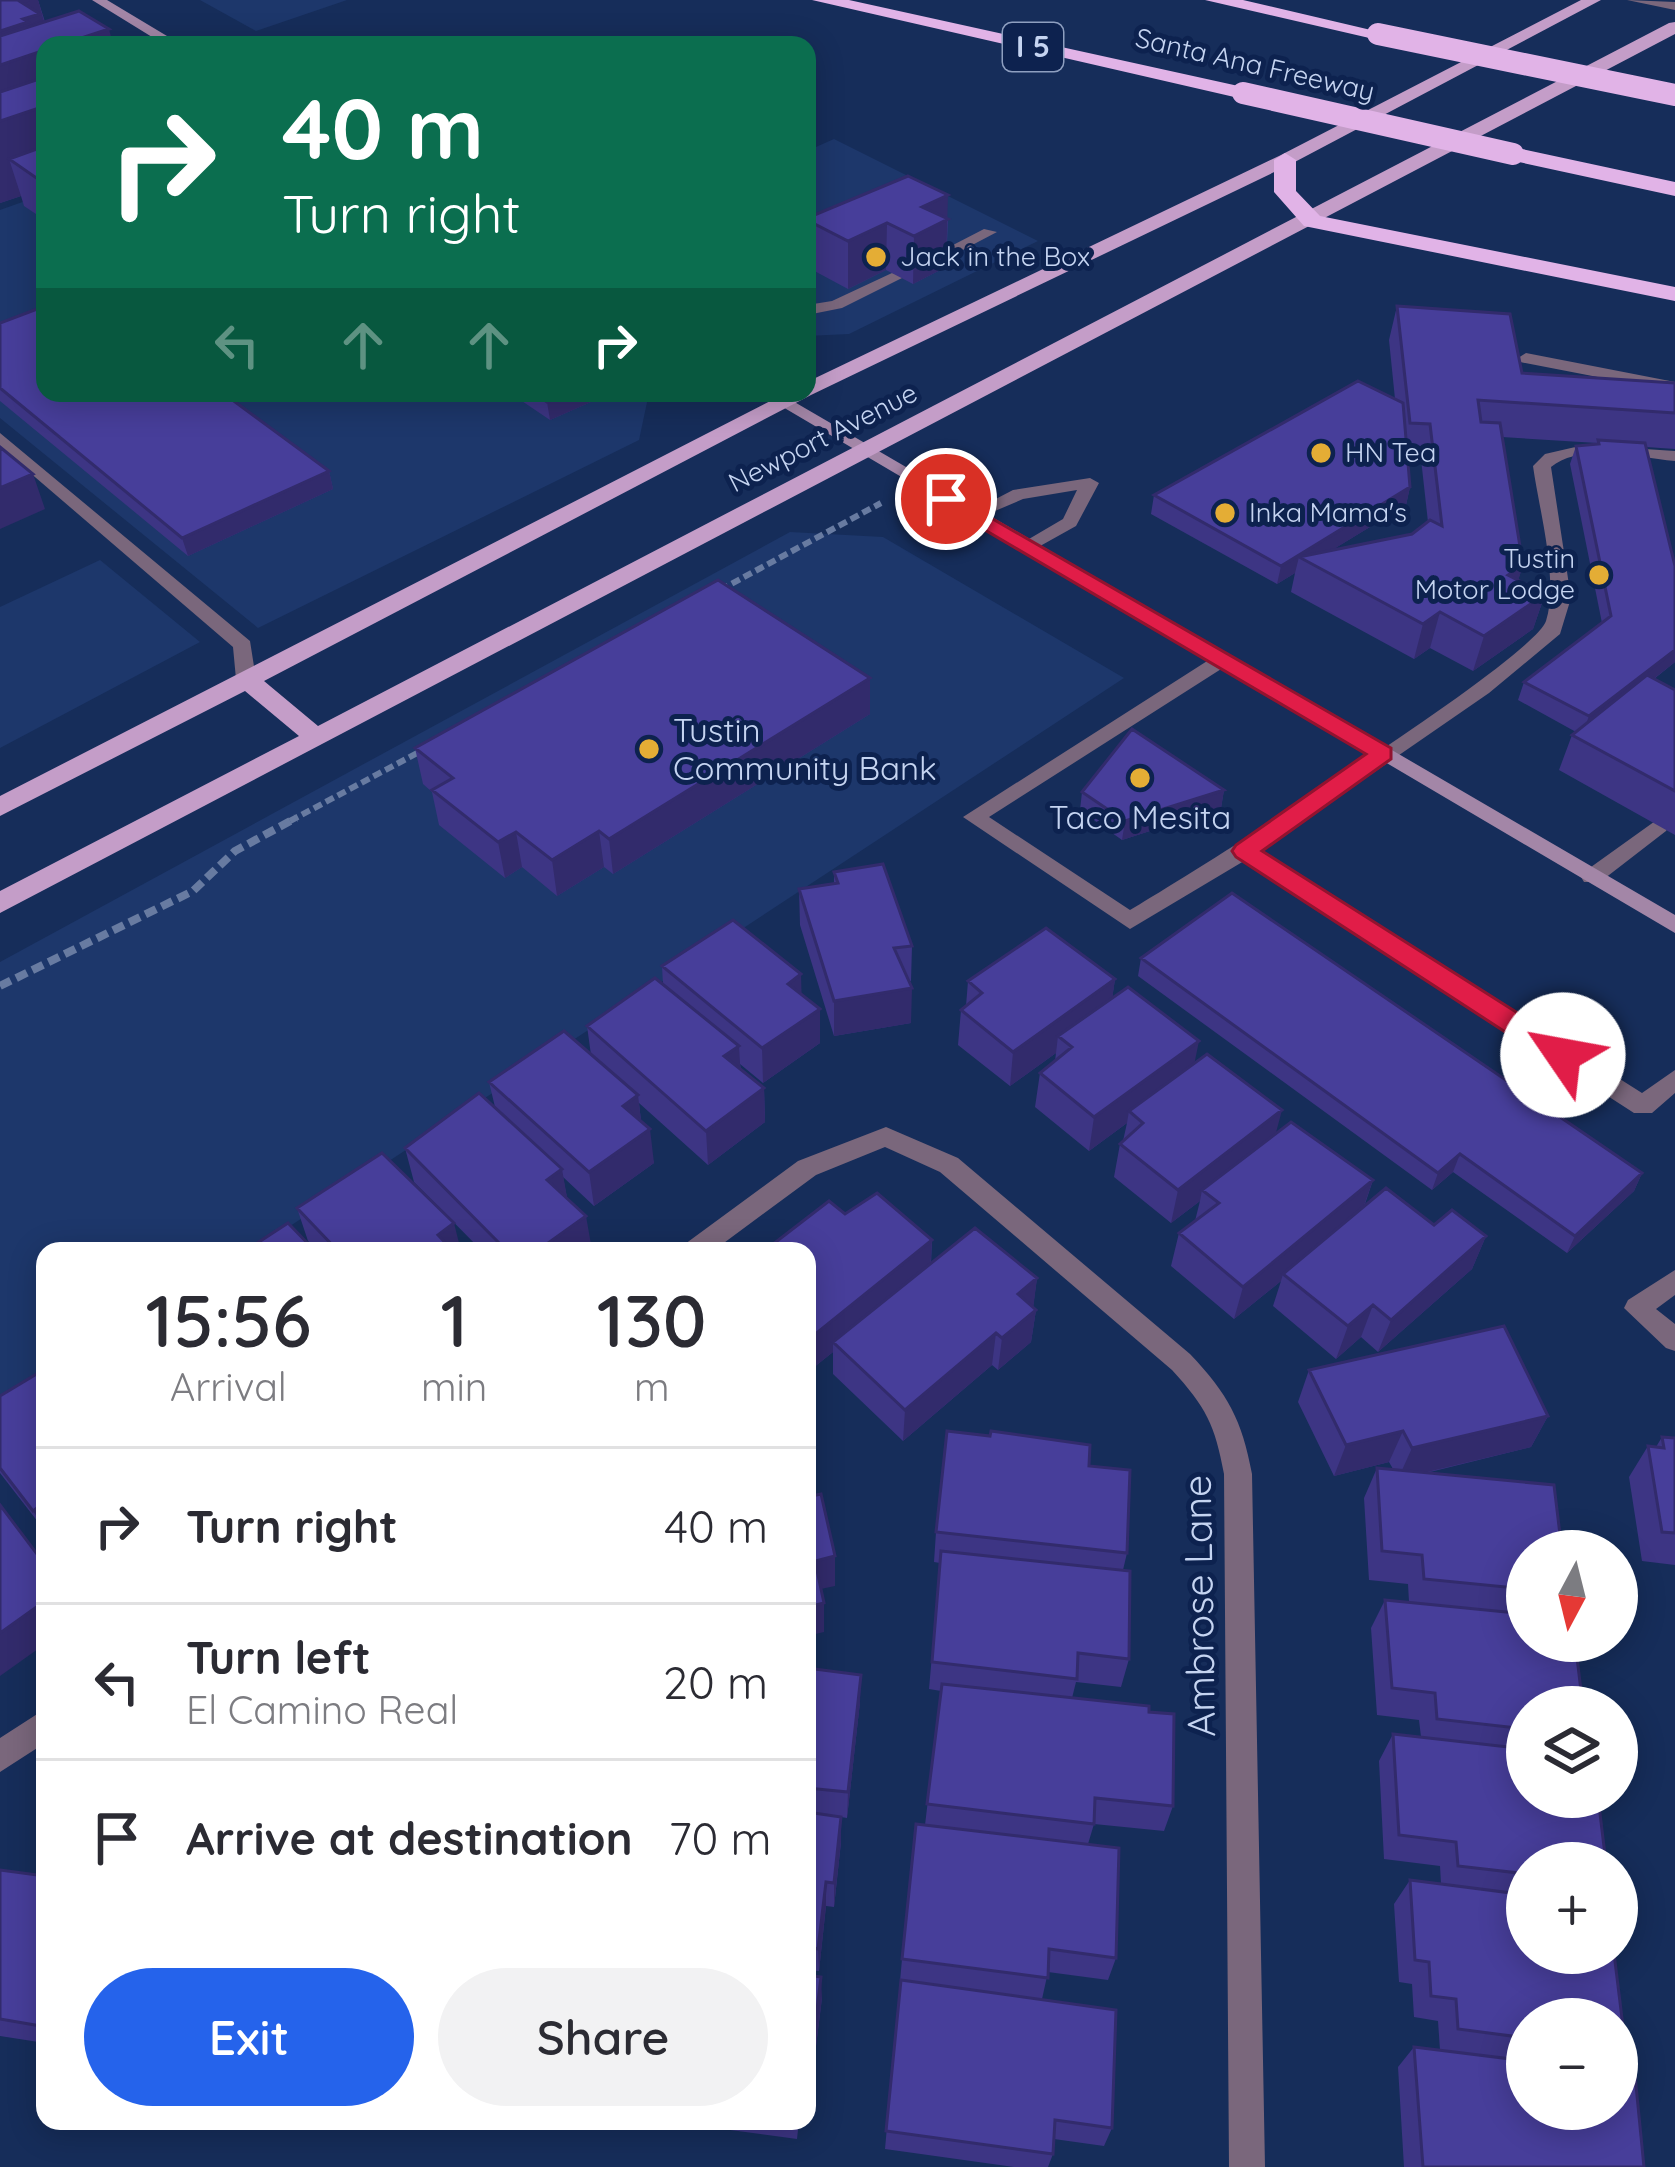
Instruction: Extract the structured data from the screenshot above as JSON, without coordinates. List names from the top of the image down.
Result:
{
  "streets": {
    "highway": ["I 5", "Santa Ana Freeway"],
    "main road": ["Newport Avenue"],
    "street": ["Ambrose Lane"]
  },
  "places": [
    "Jack in the Box",
    "HN Tea",
    "Inka Mama's",
    "Tustin Motor Lodge",
    "Tustin Community Bank",
    "Taco Mesita"
  ],
  "north": "bottom",
  "page": {
    "turn": ["40 m", "Turn right"],
    "eta": [
      "15:56",
      "Arrival",
      "1",
      "min",
      "130",
      "m"
    ],
    "list": [
      {
        "name": "Turn right",
        "value": "40 m"
      },
      {
        "name": "Turn left",
        "note": "El Camino Real",
        "value": "20 m"
      },
      {
        "name": "Arrive at destination",
        "value": "70 m"
      }
    ],
    "map_buttons": ["+", "−"],
    "buttons": ["Exit", "Share"]
  }
}
